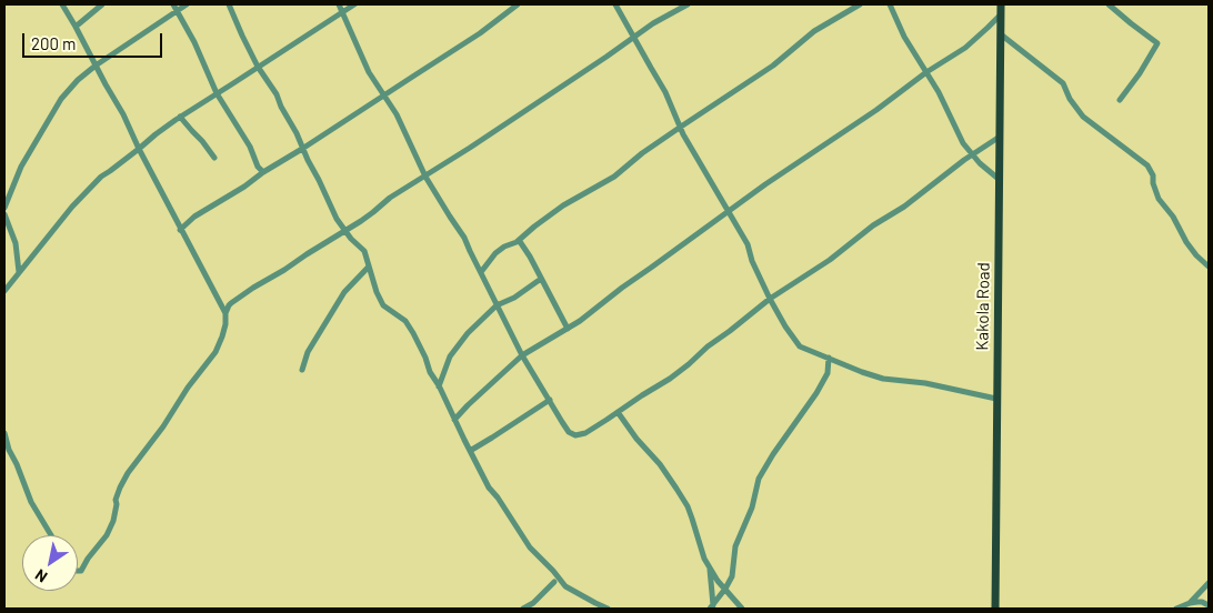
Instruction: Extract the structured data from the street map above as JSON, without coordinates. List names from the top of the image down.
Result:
{
  "streets": {
    "main road": ["Kakola Road"]
  },
  "scale_bar": "200 m",
  "north": "bottom left"
}
